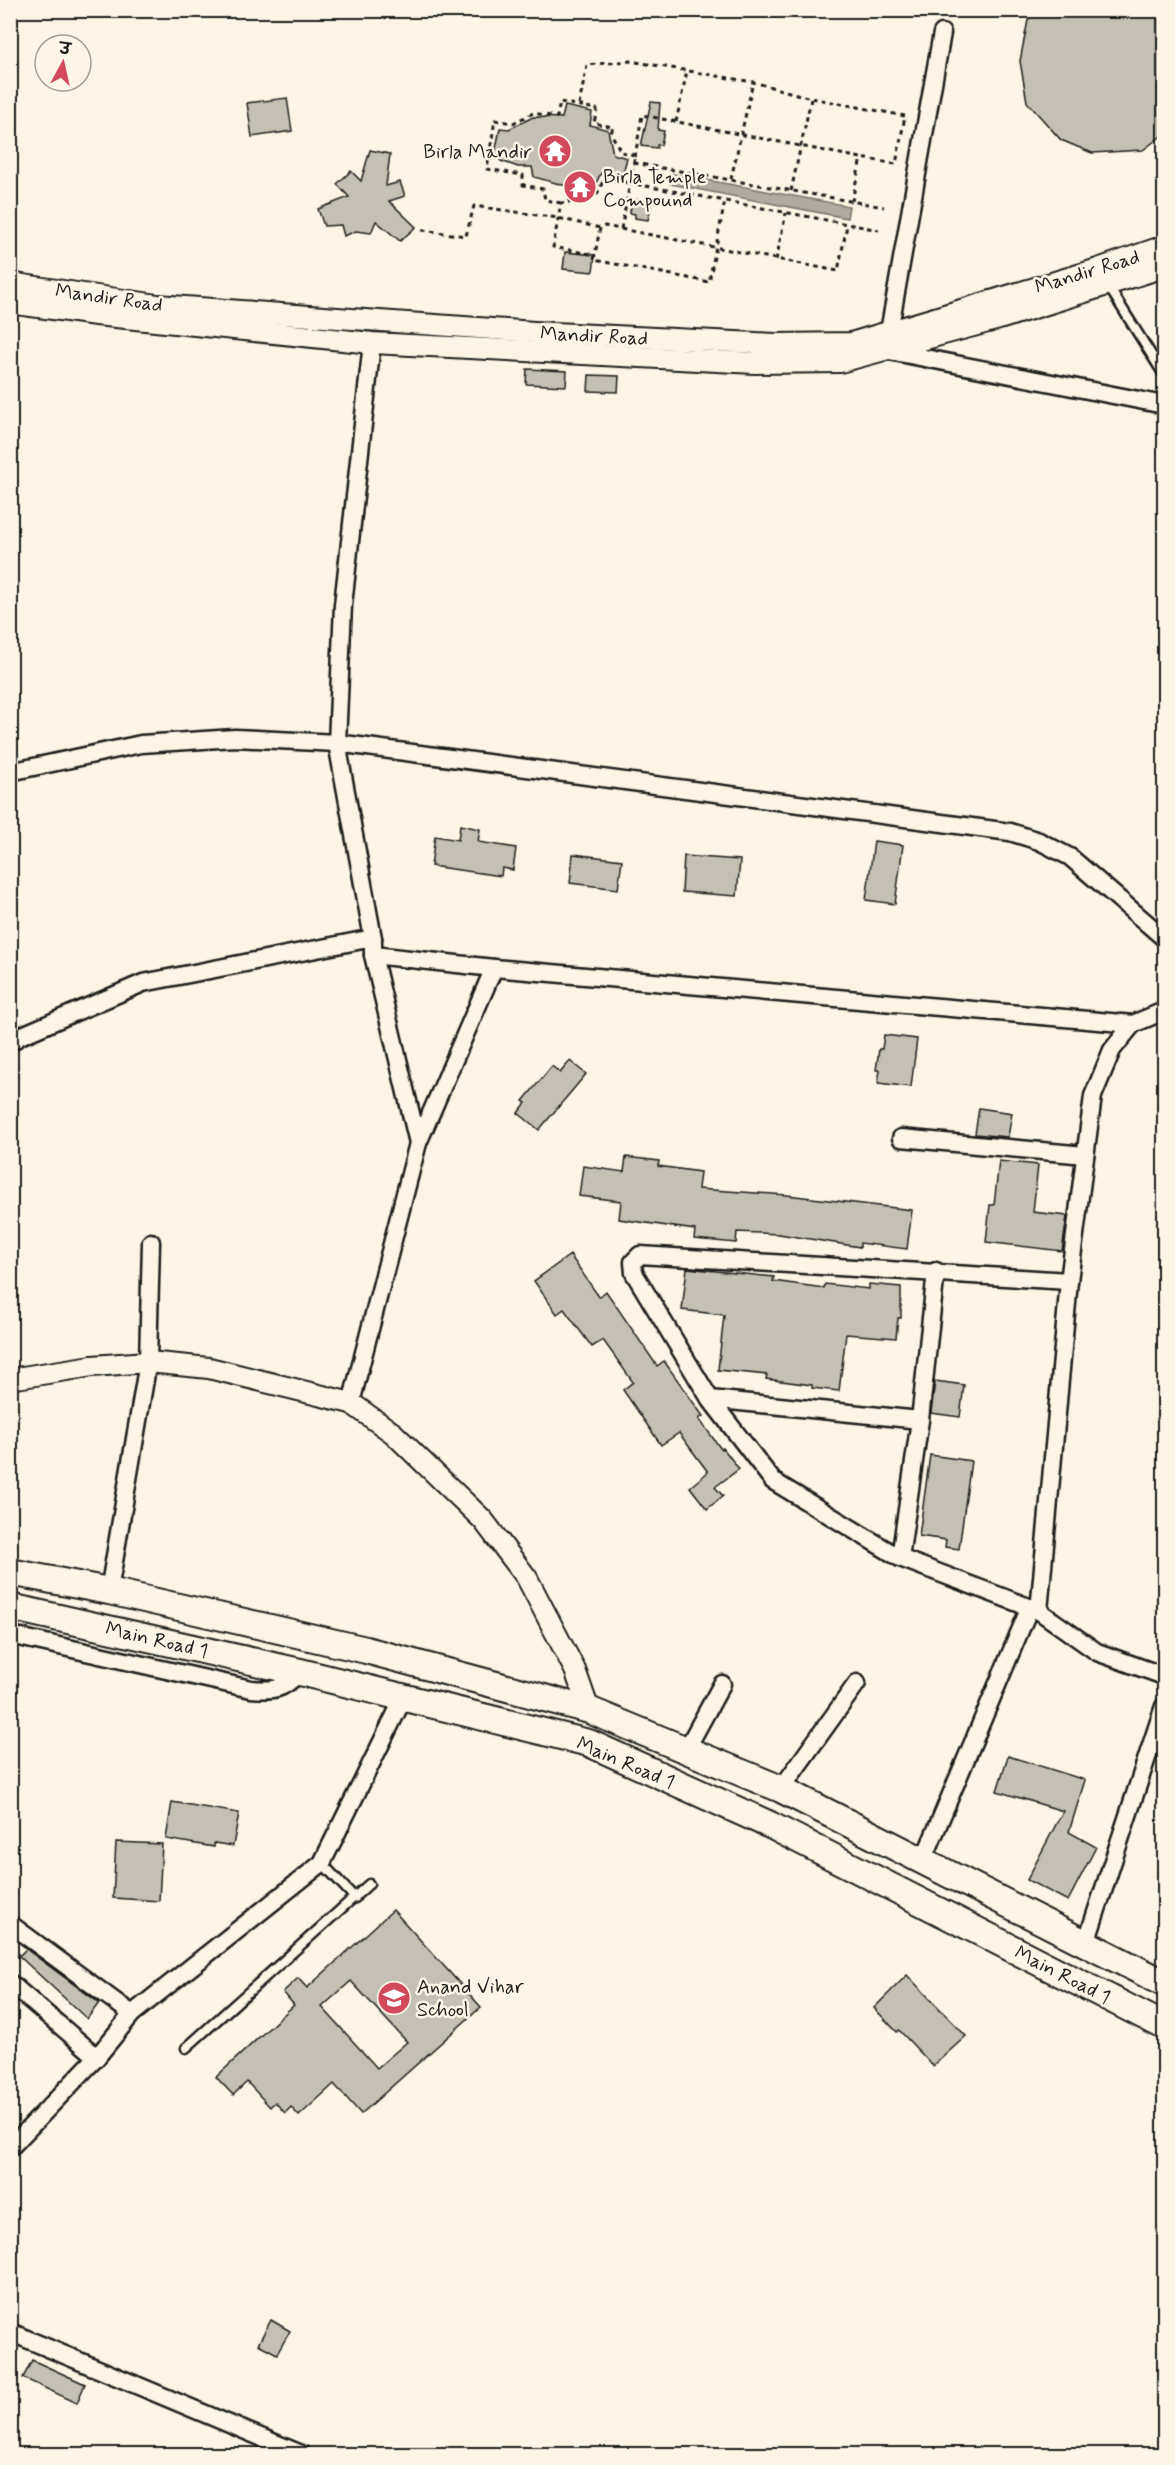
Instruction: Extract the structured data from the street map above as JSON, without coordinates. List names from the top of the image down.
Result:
{
  "streets": {
    "main road": ["Main Road 1"],
    "street": ["Mandir Road"]
  },
  "places": {
    "temple": ["Birla Mandir", "Birla Temple Compound"],
    "school or university": ["Anand Vihar School"]
  },
  "north": "top"
}
